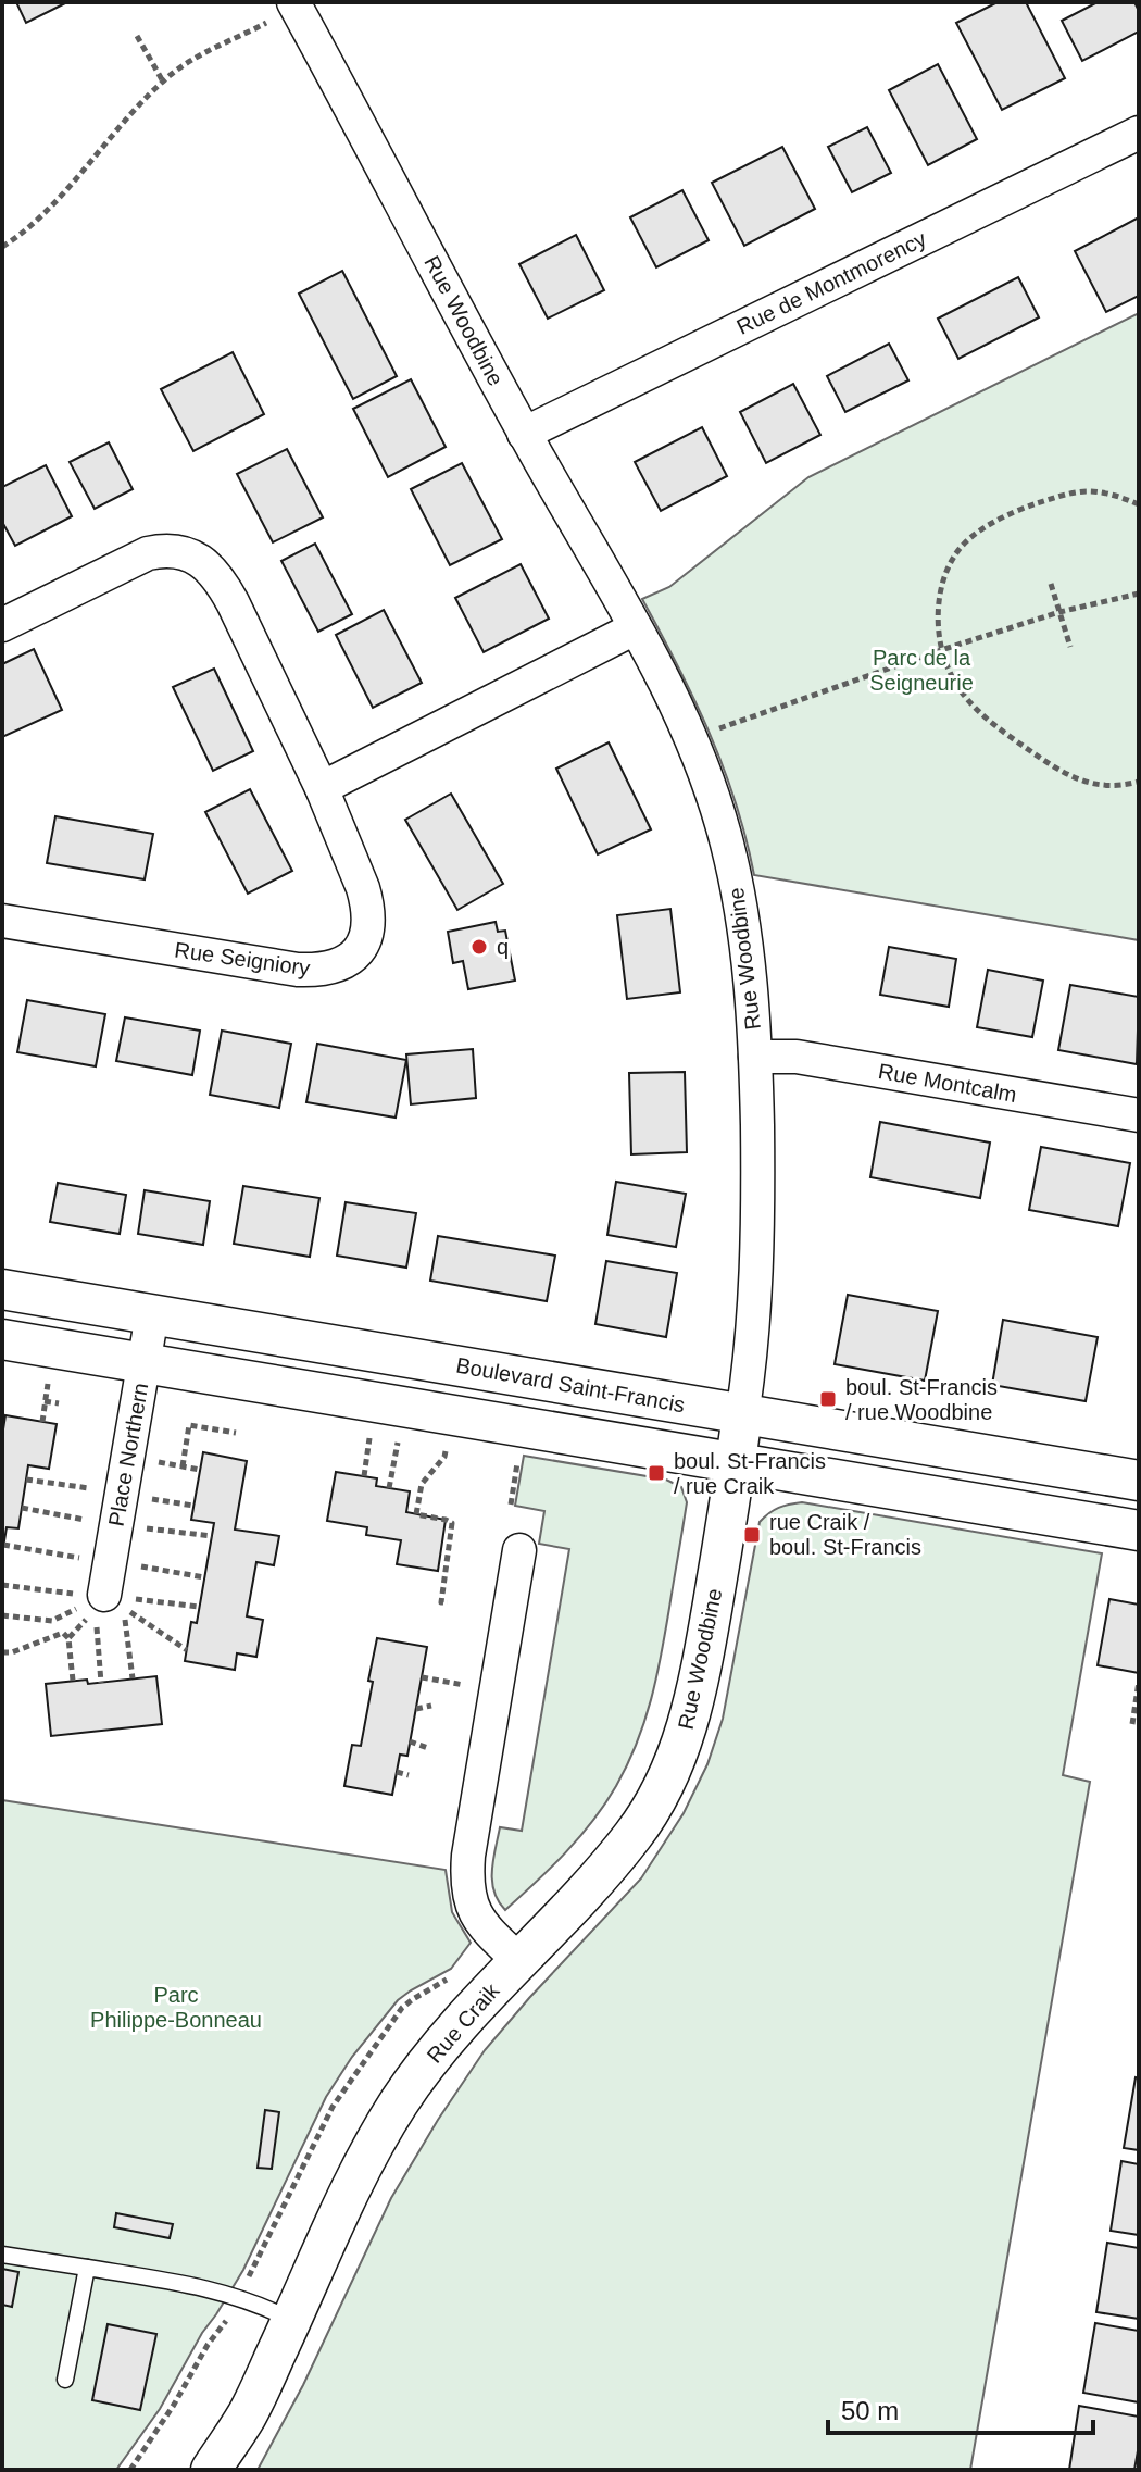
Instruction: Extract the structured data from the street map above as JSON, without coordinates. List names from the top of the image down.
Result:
{
  "streets": {
    "street": [
      "Rue de Montmorency",
      "Rue Woodbine",
      "Rue Seigniory",
      "Rue Montcalm",
      "Boulevard Saint-Francis",
      "Place Northern",
      "Rue Craik"
    ]
  },
  "crossings": [
    ["Rue de Montmorency", "Rue Woodbine"],
    ["Rue Woodbine", "Rue Montcalm"],
    ["Rue Woodbine", "Boulevard Saint-Francis"],
    ["Rue Woodbine", "Rue Craik"],
    ["Boulevard Saint-Francis", "Place Northern"]
  ],
  "parks": ["Parc de la Seigneurie", "Parc Philippe-Bonneau"],
  "places": {
    "other": ["q"],
    "transit": ["boul. St-Francis / rue Woodbine", "boul. St-Francis / rue Craik", "rue Craik / boul. St-Francis"]
  },
  "scale_bar": "50 m"
}
